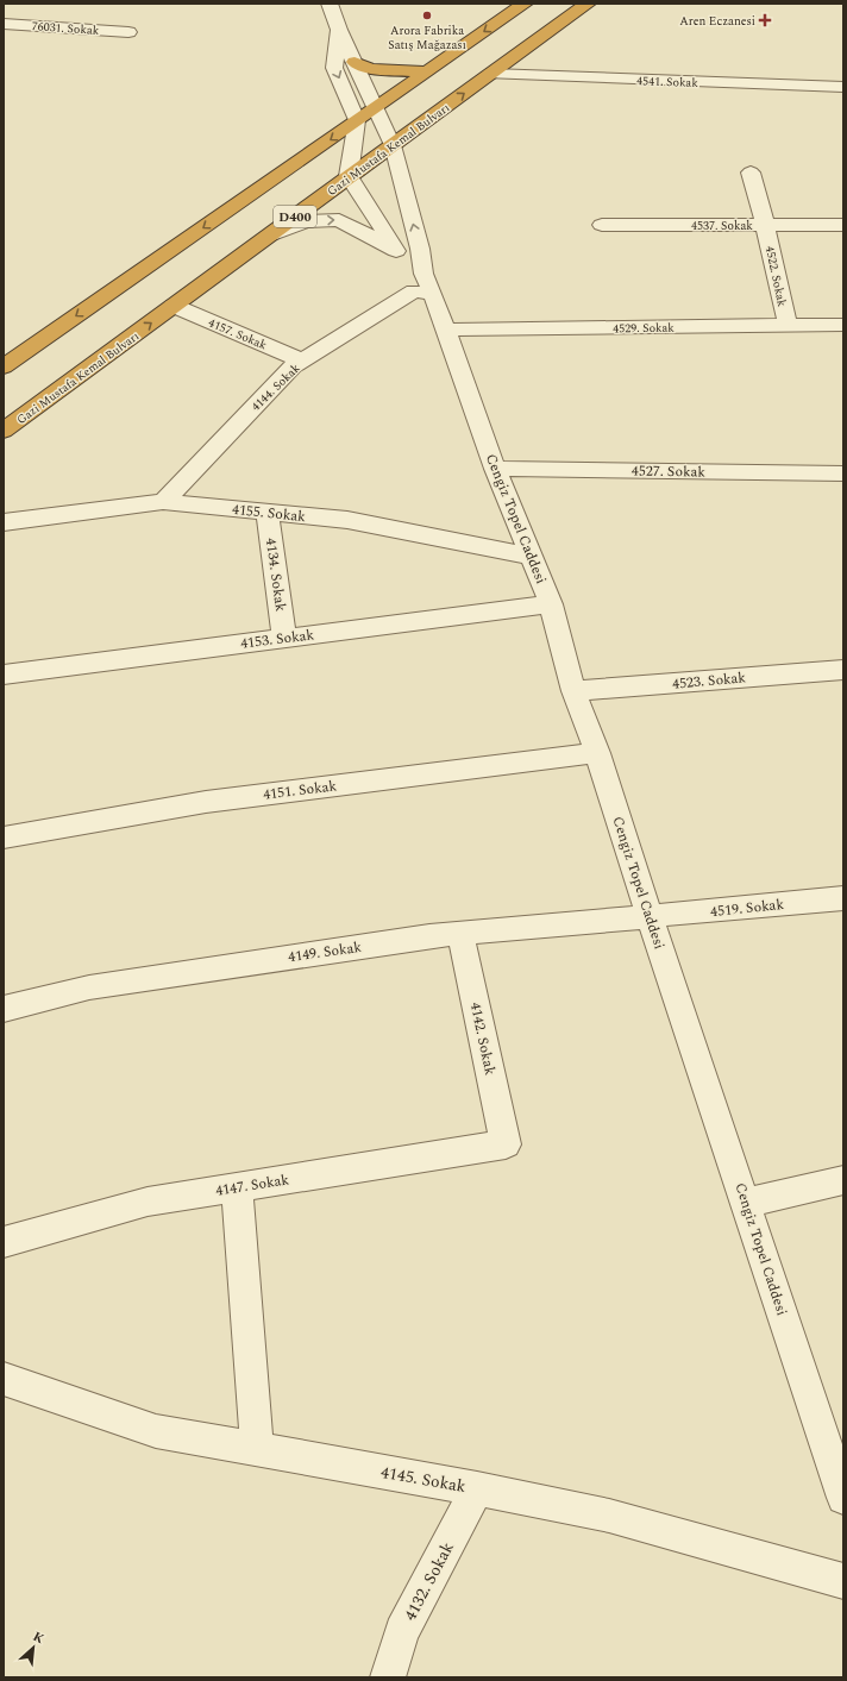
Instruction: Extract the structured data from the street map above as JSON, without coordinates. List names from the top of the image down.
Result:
{
  "streets": {
    "highway": ["Gazi Mustafa Kemal Bulvarı", "D400"],
    "street": [
      "76031. Sokak",
      "4541. Sokak",
      "4537. Sokak",
      "4522. Sokak",
      "4529. Sokak",
      "4157. Sokak",
      "4144. Sokak",
      "4527. Sokak",
      "4155. Sokak",
      "Cengiz Topel Caddesi",
      "4134. Sokak",
      "4153. Sokak",
      "4523. Sokak",
      "4151. Sokak",
      "4519. Sokak",
      "4149. Sokak",
      "4142. Sokak",
      "4147. Sokak",
      "4145. Sokak",
      "4132. Sokak"
    ]
  },
  "crossings": [
    ["4541. Sokak", "Gazi Mustafa Kemal Bulvarı"],
    ["Gazi Mustafa Kemal Bulvarı", "4157. Sokak"],
    ["Gazi Mustafa Kemal Bulvarı", "Cengiz Topel Caddesi"],
    ["4537. Sokak", "4522. Sokak"],
    ["4522. Sokak", "4529. Sokak"],
    ["4529. Sokak", "Cengiz Topel Caddesi"],
    ["4157. Sokak", "4144. Sokak"],
    ["4144. Sokak", "4155. Sokak"],
    ["4144. Sokak", "Cengiz Topel Caddesi"],
    ["4527. Sokak", "Cengiz Topel Caddesi"],
    ["4155. Sokak", "Cengiz Topel Caddesi"],
    ["4155. Sokak", "4134. Sokak"],
    ["Cengiz Topel Caddesi", "4153. Sokak"],
    ["Cengiz Topel Caddesi", "4523. Sokak"],
    ["Cengiz Topel Caddesi", "4151. Sokak"],
    ["Cengiz Topel Caddesi", "4519. Sokak"],
    ["Cengiz Topel Caddesi", "4149. Sokak"],
    ["4134. Sokak", "4153. Sokak"],
    ["4519. Sokak", "4149. Sokak"],
    ["4149. Sokak", "4142. Sokak"],
    ["4142. Sokak", "4147. Sokak"],
    ["4145. Sokak", "4132. Sokak"]
  ],
  "places": {
    "other": ["Arora Fabrika Satış Mağazası"],
    "health": ["Aren Eczanesi"]
  },
  "north": "top right"
}
